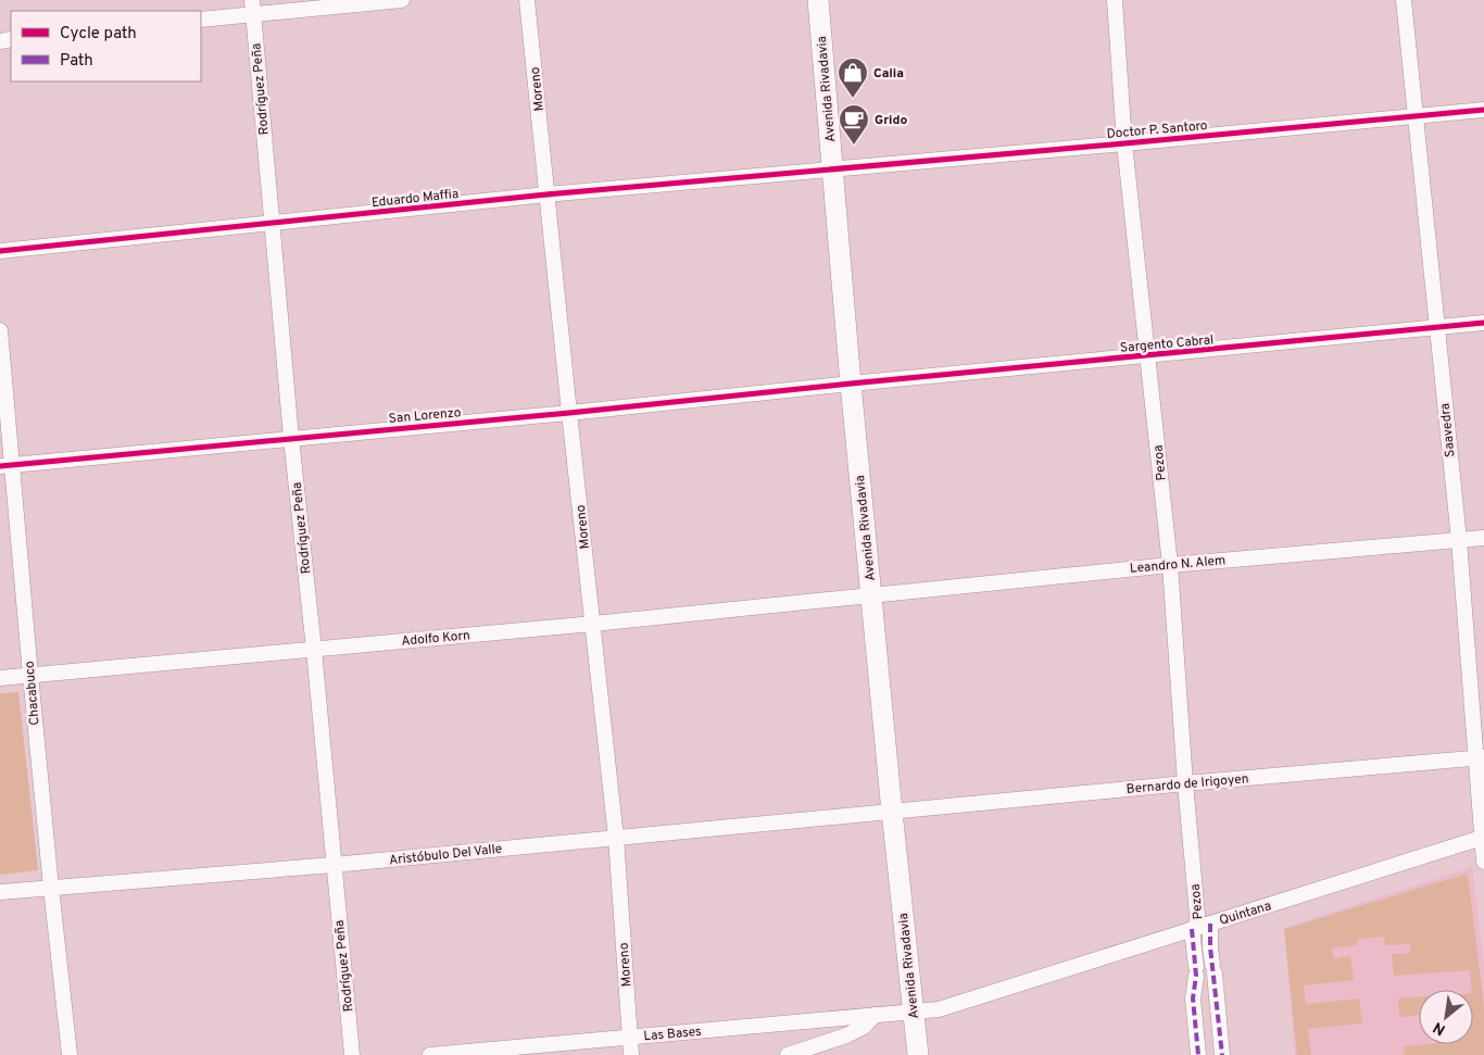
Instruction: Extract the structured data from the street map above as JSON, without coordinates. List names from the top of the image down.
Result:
{
  "streets": {
    "main road": ["Avenida Rivadavia"],
    "street": [
      "Rodríguez Peña",
      "Moreno",
      "Doctor P. Santoro",
      "Eduardo Maffia",
      "Sargento Cabral",
      "San Lorenzo",
      "Saavedra",
      "Pezoa",
      "Leandro N. Alem",
      "Adolfo Korn",
      "Chacabuco",
      "Bernardo de Irigoyen",
      "Aristóbulo Del Valle",
      "Quintana",
      "Las Bases"
    ]
  },
  "crossings": [
    ["Rodríguez Peña", "Eduardo Maffia"],
    ["Rodríguez Peña", "San Lorenzo"],
    ["Rodríguez Peña", "Adolfo Korn"],
    ["Rodríguez Peña", "Aristóbulo Del Valle"],
    ["Moreno", "Eduardo Maffia"],
    ["Moreno", "San Lorenzo"],
    ["Moreno", "Adolfo Korn"],
    ["Moreno", "Aristóbulo Del Valle"],
    ["Moreno", "Las Bases"],
    ["Avenida Rivadavia", "Doctor P. Santoro"],
    ["Avenida Rivadavia", "Eduardo Maffia"],
    ["Avenida Rivadavia", "Sargento Cabral"],
    ["Avenida Rivadavia", "San Lorenzo"],
    ["Avenida Rivadavia", "Leandro N. Alem"],
    ["Avenida Rivadavia", "Adolfo Korn"],
    ["Avenida Rivadavia", "Bernardo de Irigoyen"],
    ["Avenida Rivadavia", "Aristóbulo Del Valle"],
    ["Avenida Rivadavia", "Quintana"],
    ["Avenida Rivadavia", "Las Bases"],
    ["Doctor P. Santoro", "Eduardo Maffia"],
    ["Doctor P. Santoro", "Saavedra"],
    ["Doctor P. Santoro", "Pezoa"],
    ["Sargento Cabral", "San Lorenzo"],
    ["Sargento Cabral", "Saavedra"],
    ["Sargento Cabral", "Pezoa"],
    ["San Lorenzo", "Chacabuco"],
    ["Saavedra", "Leandro N. Alem"],
    ["Saavedra", "Bernardo de Irigoyen"],
    ["Saavedra", "Quintana"],
    ["Pezoa", "Leandro N. Alem"],
    ["Pezoa", "Bernardo de Irigoyen"],
    ["Pezoa", "Quintana"],
    ["Leandro N. Alem", "Adolfo Korn"],
    ["Adolfo Korn", "Chacabuco"],
    ["Chacabuco", "Aristóbulo Del Valle"],
    ["Bernardo de Irigoyen", "Aristóbulo Del Valle"],
    ["Quintana", "Las Bases"]
  ],
  "places": {
    "shop": ["Calia"],
    "cafe": ["Grido"]
  },
  "legend": ["Cycle path", "Path"],
  "north": "bottom left"
}
